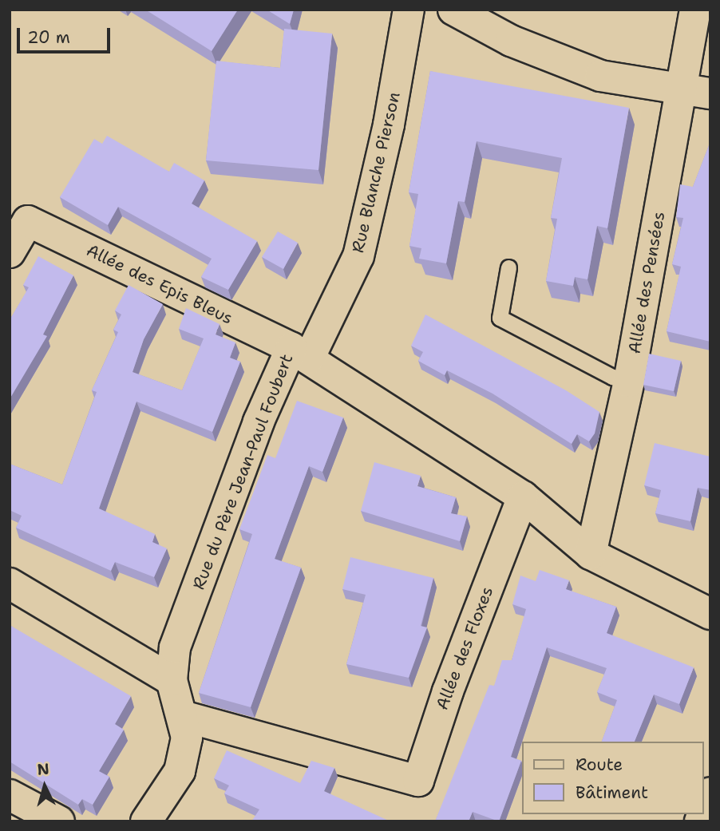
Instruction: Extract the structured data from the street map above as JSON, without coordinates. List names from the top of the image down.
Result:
{
  "streets": {
    "street": [
      "Rue Blanche Pierson",
      "Allée des Pensées",
      "Allée des Epis Bleus",
      "Rue du Père Jean-Paul Foubert",
      "Allée des Floxes"
    ]
  },
  "crossings": [
    ["Rue Blanche Pierson", "Allée des Epis Bleus"],
    ["Rue Blanche Pierson", "Rue du Père Jean-Paul Foubert"],
    ["Allée des Epis Bleus", "Rue du Père Jean-Paul Foubert"],
    ["Rue du Père Jean-Paul Foubert", "Allée des Floxes"]
  ],
  "legend": ["Route", "Bâtiment"],
  "scale_bar": "20 m",
  "north": "top"
}
